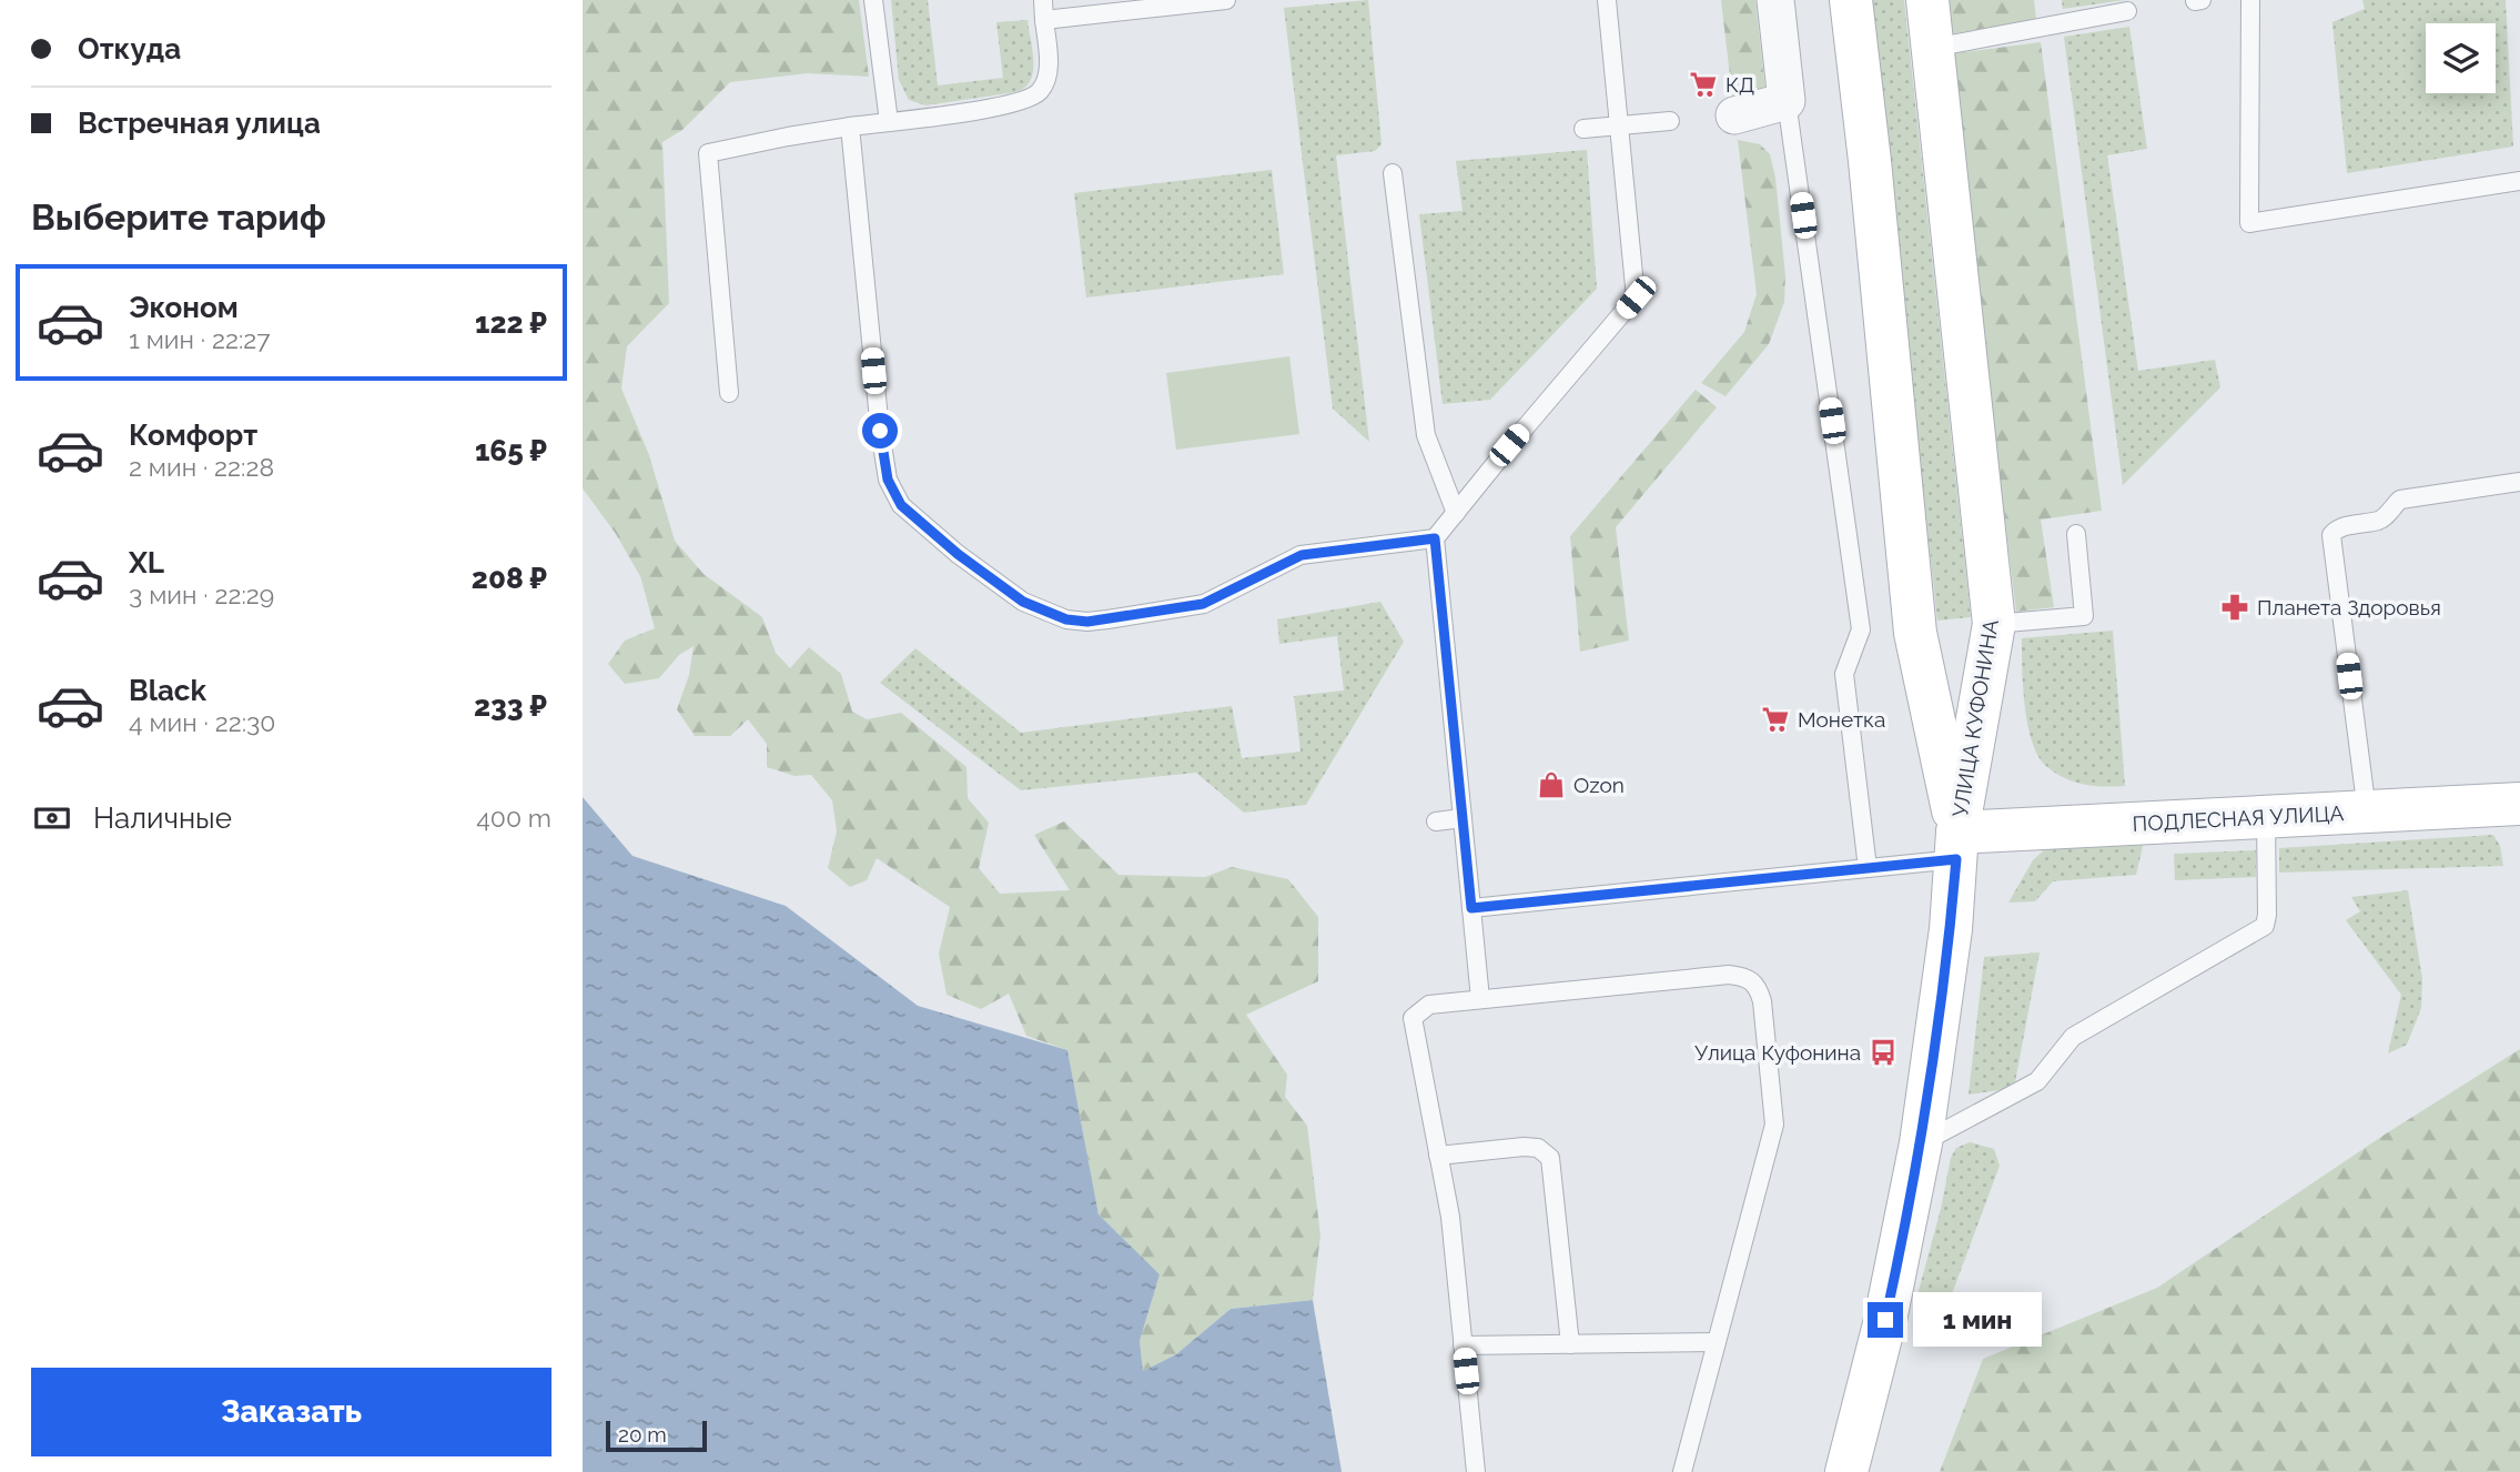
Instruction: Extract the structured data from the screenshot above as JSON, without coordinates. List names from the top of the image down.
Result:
{
  "streets": {
    "main road": ["УЛИЦА КУФОНИНА", "ПОДЛЕСНАЯ УЛИЦА"]
  },
  "crossings": [
    ["УЛИЦА КУФОНИНА", "ПОДЛЕСНАЯ УЛИЦА"]
  ],
  "places": {
    "supermarket": ["КД", "Монетка"],
    "pharmacy": ["Планета Здоровья"],
    "shop": ["Ozon"],
    "bus stop": ["Улица Куфонина"]
  },
  "scale_bar": "20 m",
  "page": {
    "banner": ["Откуда", "Встречная улица"],
    "heading": "Выберите тариф",
    "list": [
      {
        "name": "Эконом",
        "note": "1 мин · 22:27",
        "value": "122 ₽"
      },
      {
        "name": "Комфорт",
        "note": "2 мин · 22:28",
        "value": "165 ₽"
      },
      {
        "name": "XL",
        "note": "3 мин · 22:29",
        "value": "208 ₽"
      },
      {
        "name": "Black",
        "note": "4 мин · 22:30",
        "value": "233 ₽"
      }
    ],
    "pay": ["Наличные", "400 m"],
    "bubble": "1 мин",
    "buttons": "Заказать",
    "scale": "20 m"
  }
}
